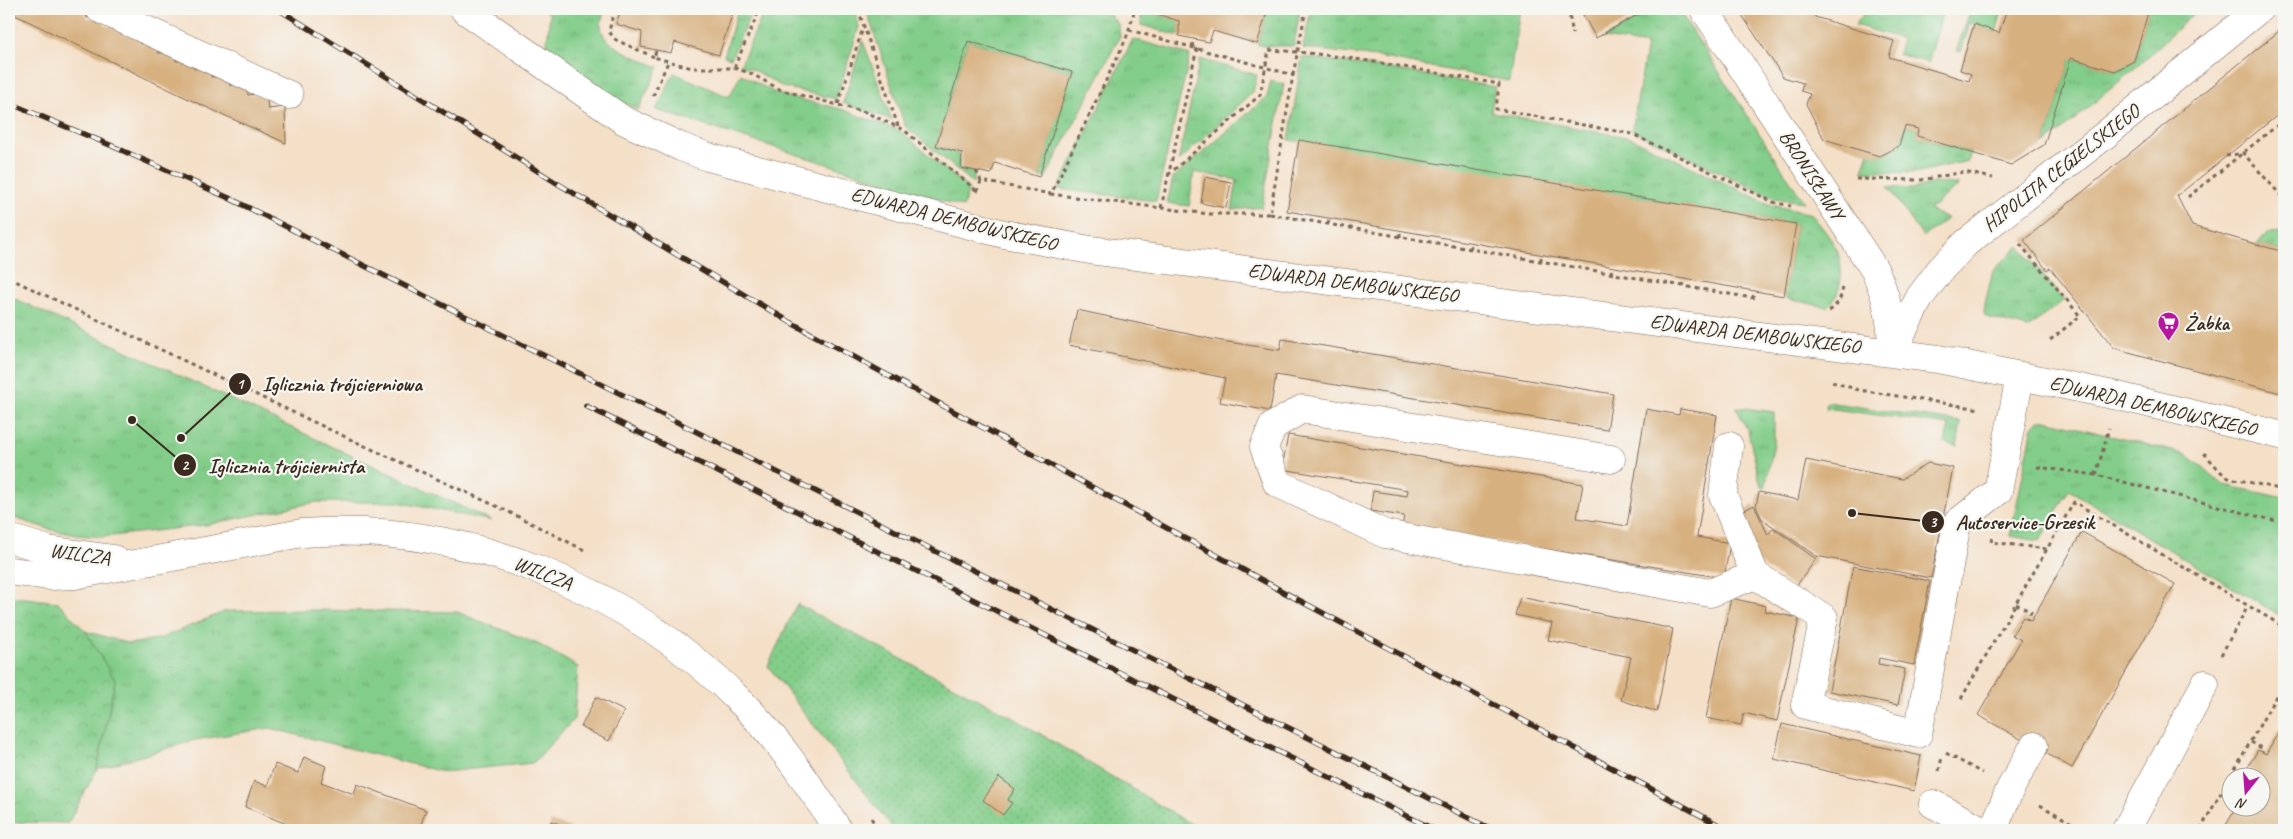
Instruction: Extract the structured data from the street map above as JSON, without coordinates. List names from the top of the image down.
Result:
{
  "streets": {
    "street": [
      "HIPOLITA CEGIELSKIEGO",
      "BRONISŁAWY",
      "EDWARDA DEMBOWSKIEGO",
      "WILCZA"
    ]
  },
  "crossings": [
    ["HIPOLITA CEGIELSKIEGO", "BRONISŁAWY"],
    ["HIPOLITA CEGIELSKIEGO", "EDWARDA DEMBOWSKIEGO"],
    ["BRONISŁAWY", "EDWARDA DEMBOWSKIEGO"]
  ],
  "places": {
    "supermarket": ["Żabka"],
    "other": ["Iglicznia trójciernista", "Iglicznia trójcierniowa", "Autoservice-Grzesik"]
  },
  "north": "bottom"
}
